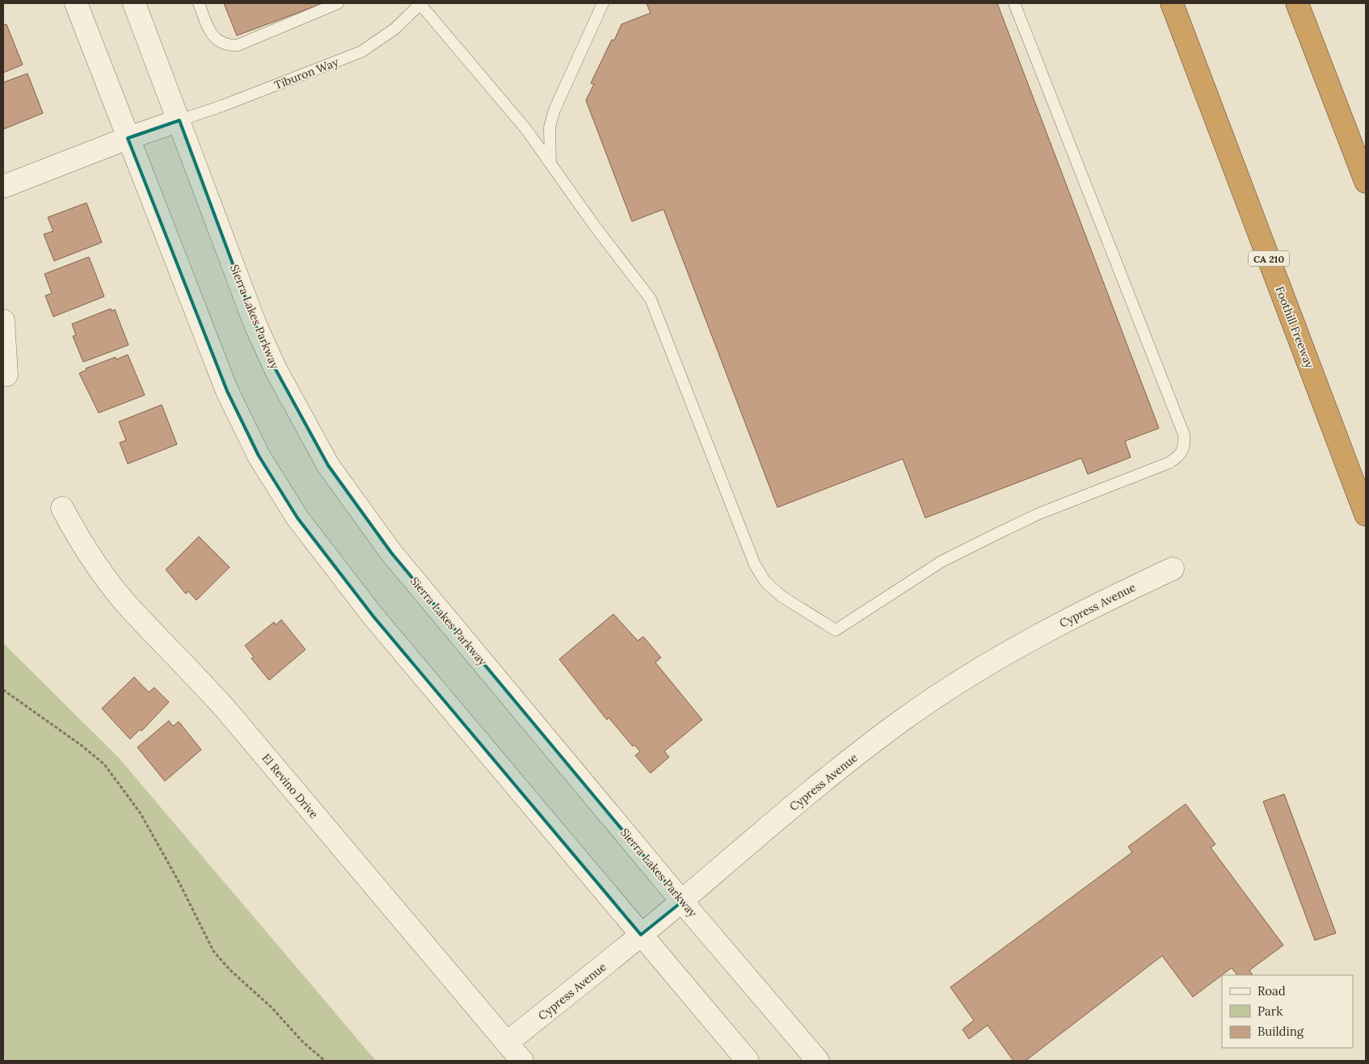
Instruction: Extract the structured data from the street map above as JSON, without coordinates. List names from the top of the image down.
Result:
{
  "streets": {
    "highway": ["CA 210", "Foothill Freeway"],
    "street": ["Sierra Lakes Parkway", "Cypress Avenue", "El Revino Drive"],
    "lane": ["Tiburon Way"]
  },
  "crossings": [
    ["Tiburon Way", "Sierra Lakes Parkway"],
    ["Sierra Lakes Parkway", "Cypress Avenue"],
    ["Cypress Avenue", "El Revino Drive"]
  ],
  "legend": ["Road", "Park", "Building"]
}
